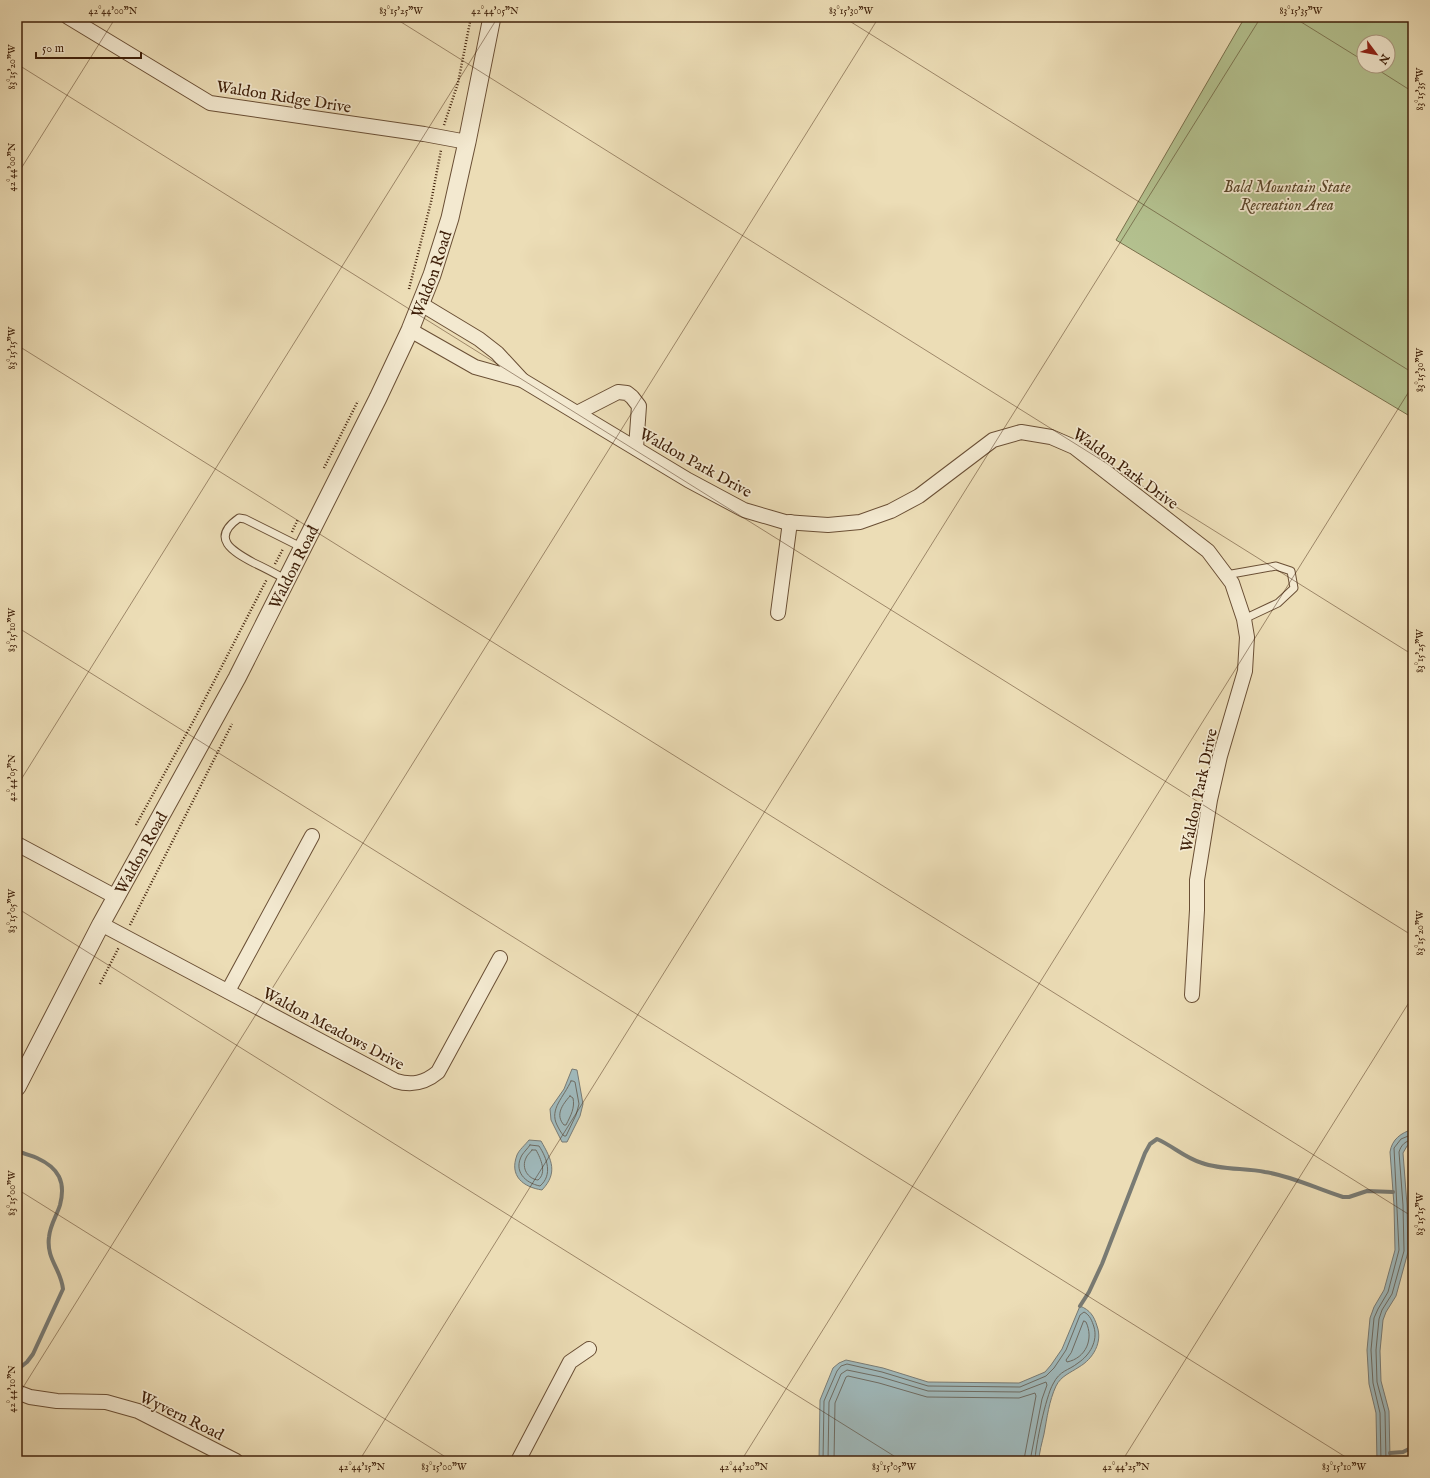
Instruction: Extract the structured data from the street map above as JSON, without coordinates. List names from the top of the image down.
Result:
{
  "streets": {
    "street": [
      "Waldon Ridge Drive",
      "Waldon Road",
      "Waldon Park Drive",
      "Waldon Meadows Drive",
      "Wyvern Road"
    ]
  },
  "crossings": [
    ["Waldon Ridge Drive", "Waldon Road"],
    ["Waldon Road", "Waldon Park Drive"],
    ["Waldon Road", "Waldon Meadows Drive"]
  ],
  "parks": ["Bald Mountain State Recreation Area"],
  "scale_bar": "50 m",
  "north": "bottom right",
  "coordinates": [
    "42°44'00\"N",
    "83°15'25\"W",
    "42°44'05\"N",
    "83°15'30\"W",
    "83°15'35\"W",
    "83°15'20\"W",
    "83°15'15\"W",
    "83°15'10\"W",
    "83°15'05\"W",
    "83°15'00\"W",
    "42°44'10\"N",
    "42°44'15\"N",
    "42°44'20\"N",
    "42°44'25\"N"
  ]
}
